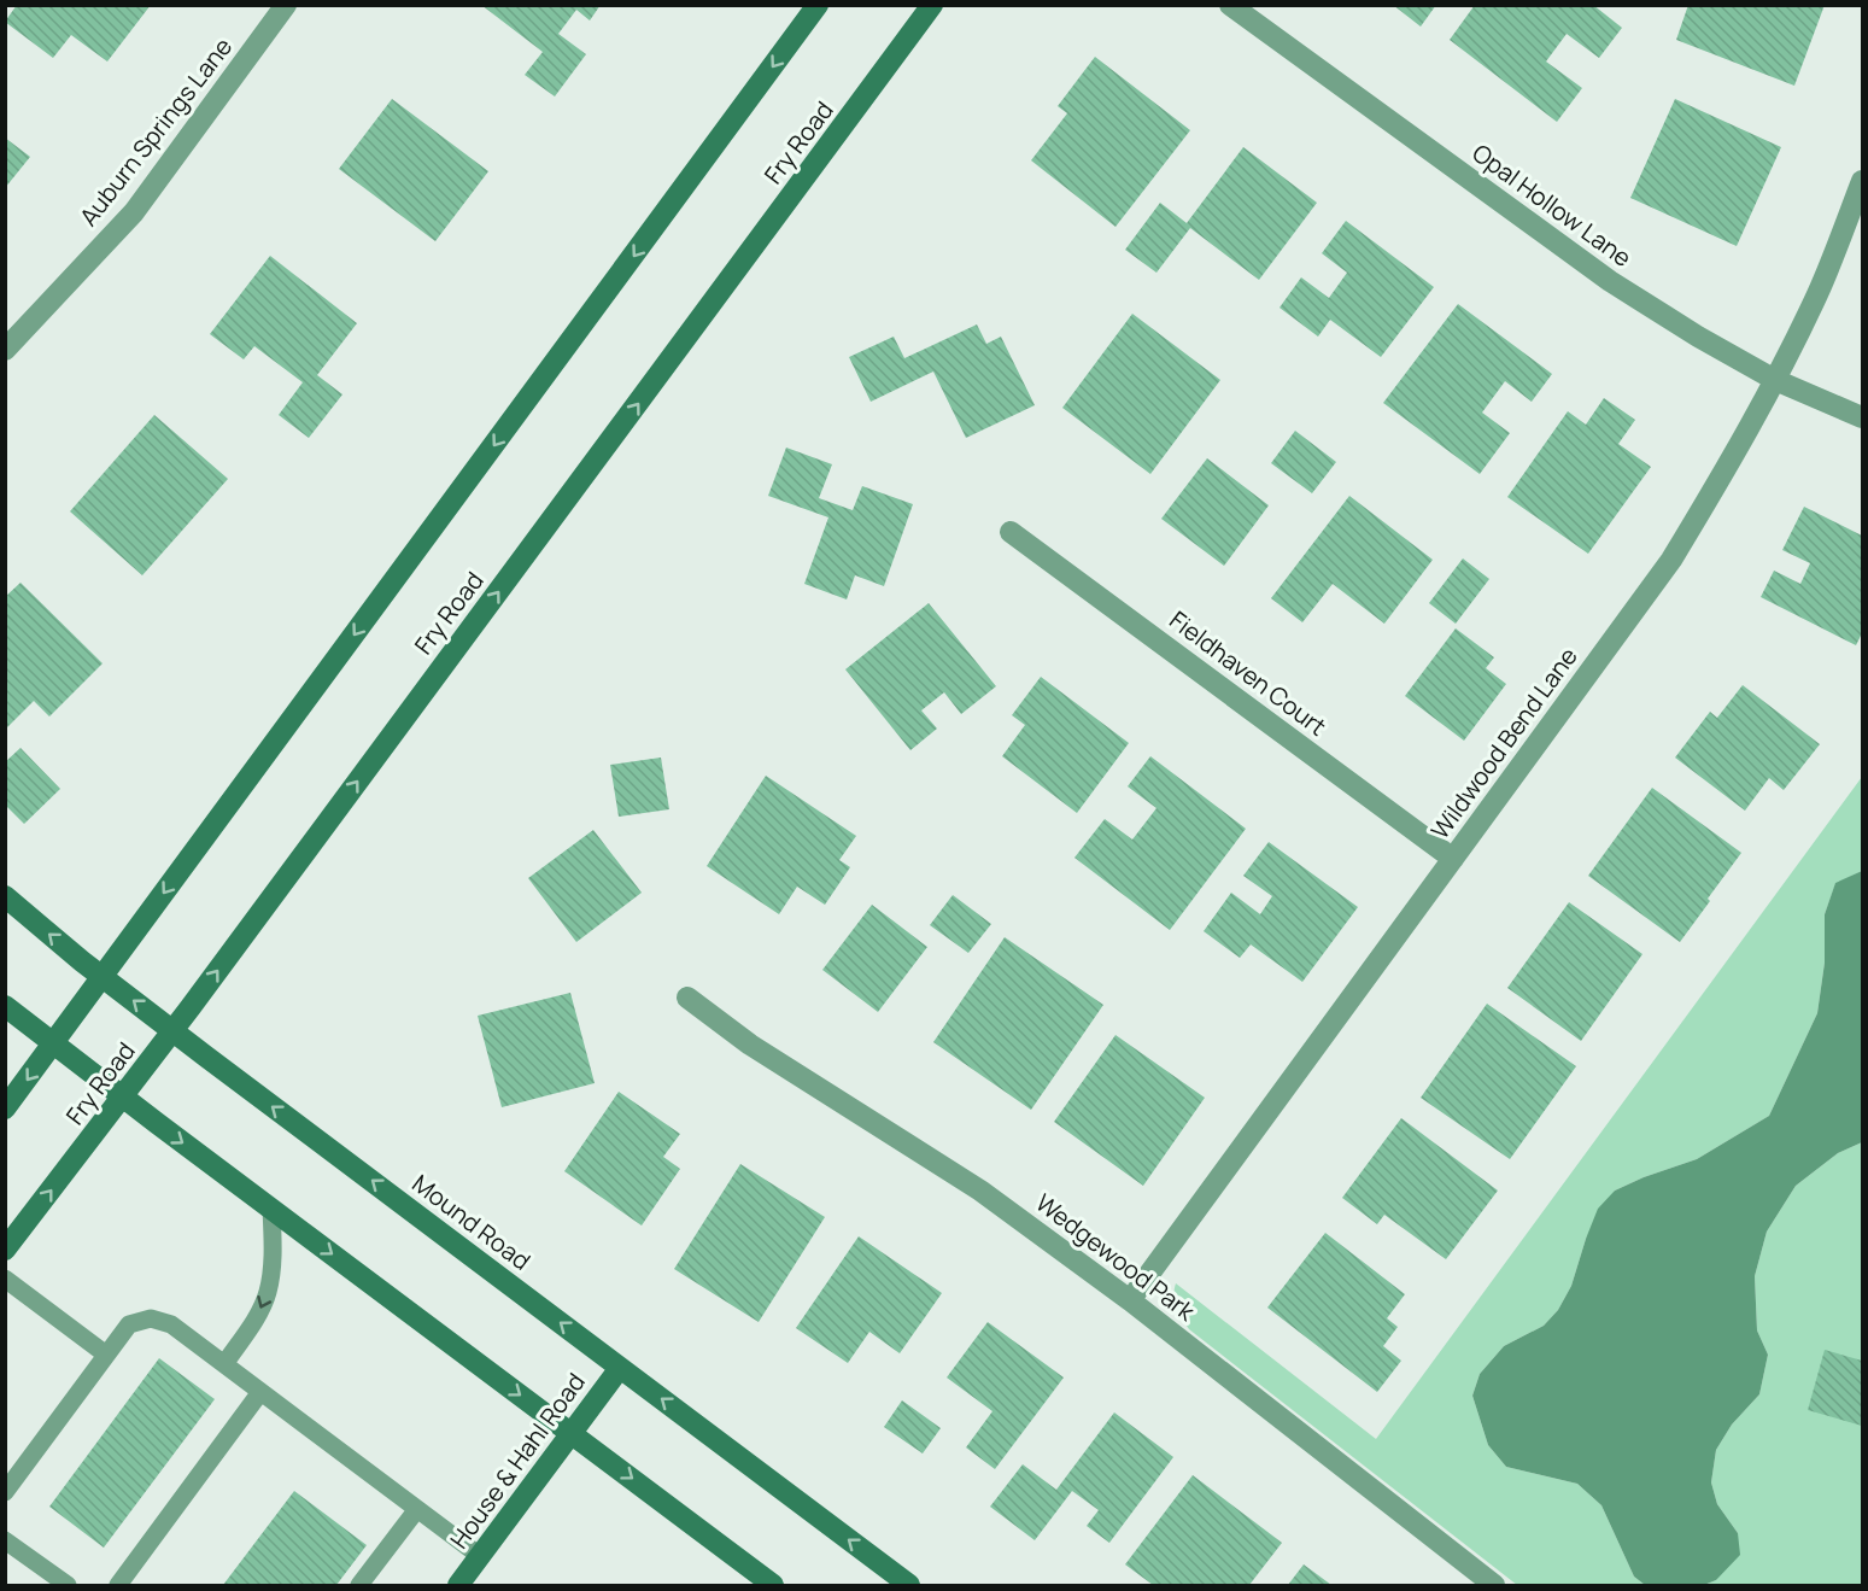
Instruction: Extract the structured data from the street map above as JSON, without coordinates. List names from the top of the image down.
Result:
{
  "streets": {
    "main road": ["Fry Road", "Mound Road", "House & Hahl Road"],
    "street": [
      "Auburn Springs Lane",
      "Opal Hollow Lane",
      "Fieldhaven Court",
      "Wildwood Bend Lane",
      "Wedgewood Park"
    ]
  },
  "crossings": [
    ["Fry Road", "Mound Road"],
    ["Opal Hollow Lane", "Wildwood Bend Lane"],
    ["Fieldhaven Court", "Wildwood Bend Lane"],
    ["Wildwood Bend Lane", "Wedgewood Park"],
    ["Mound Road", "House & Hahl Road"]
  ]
}
